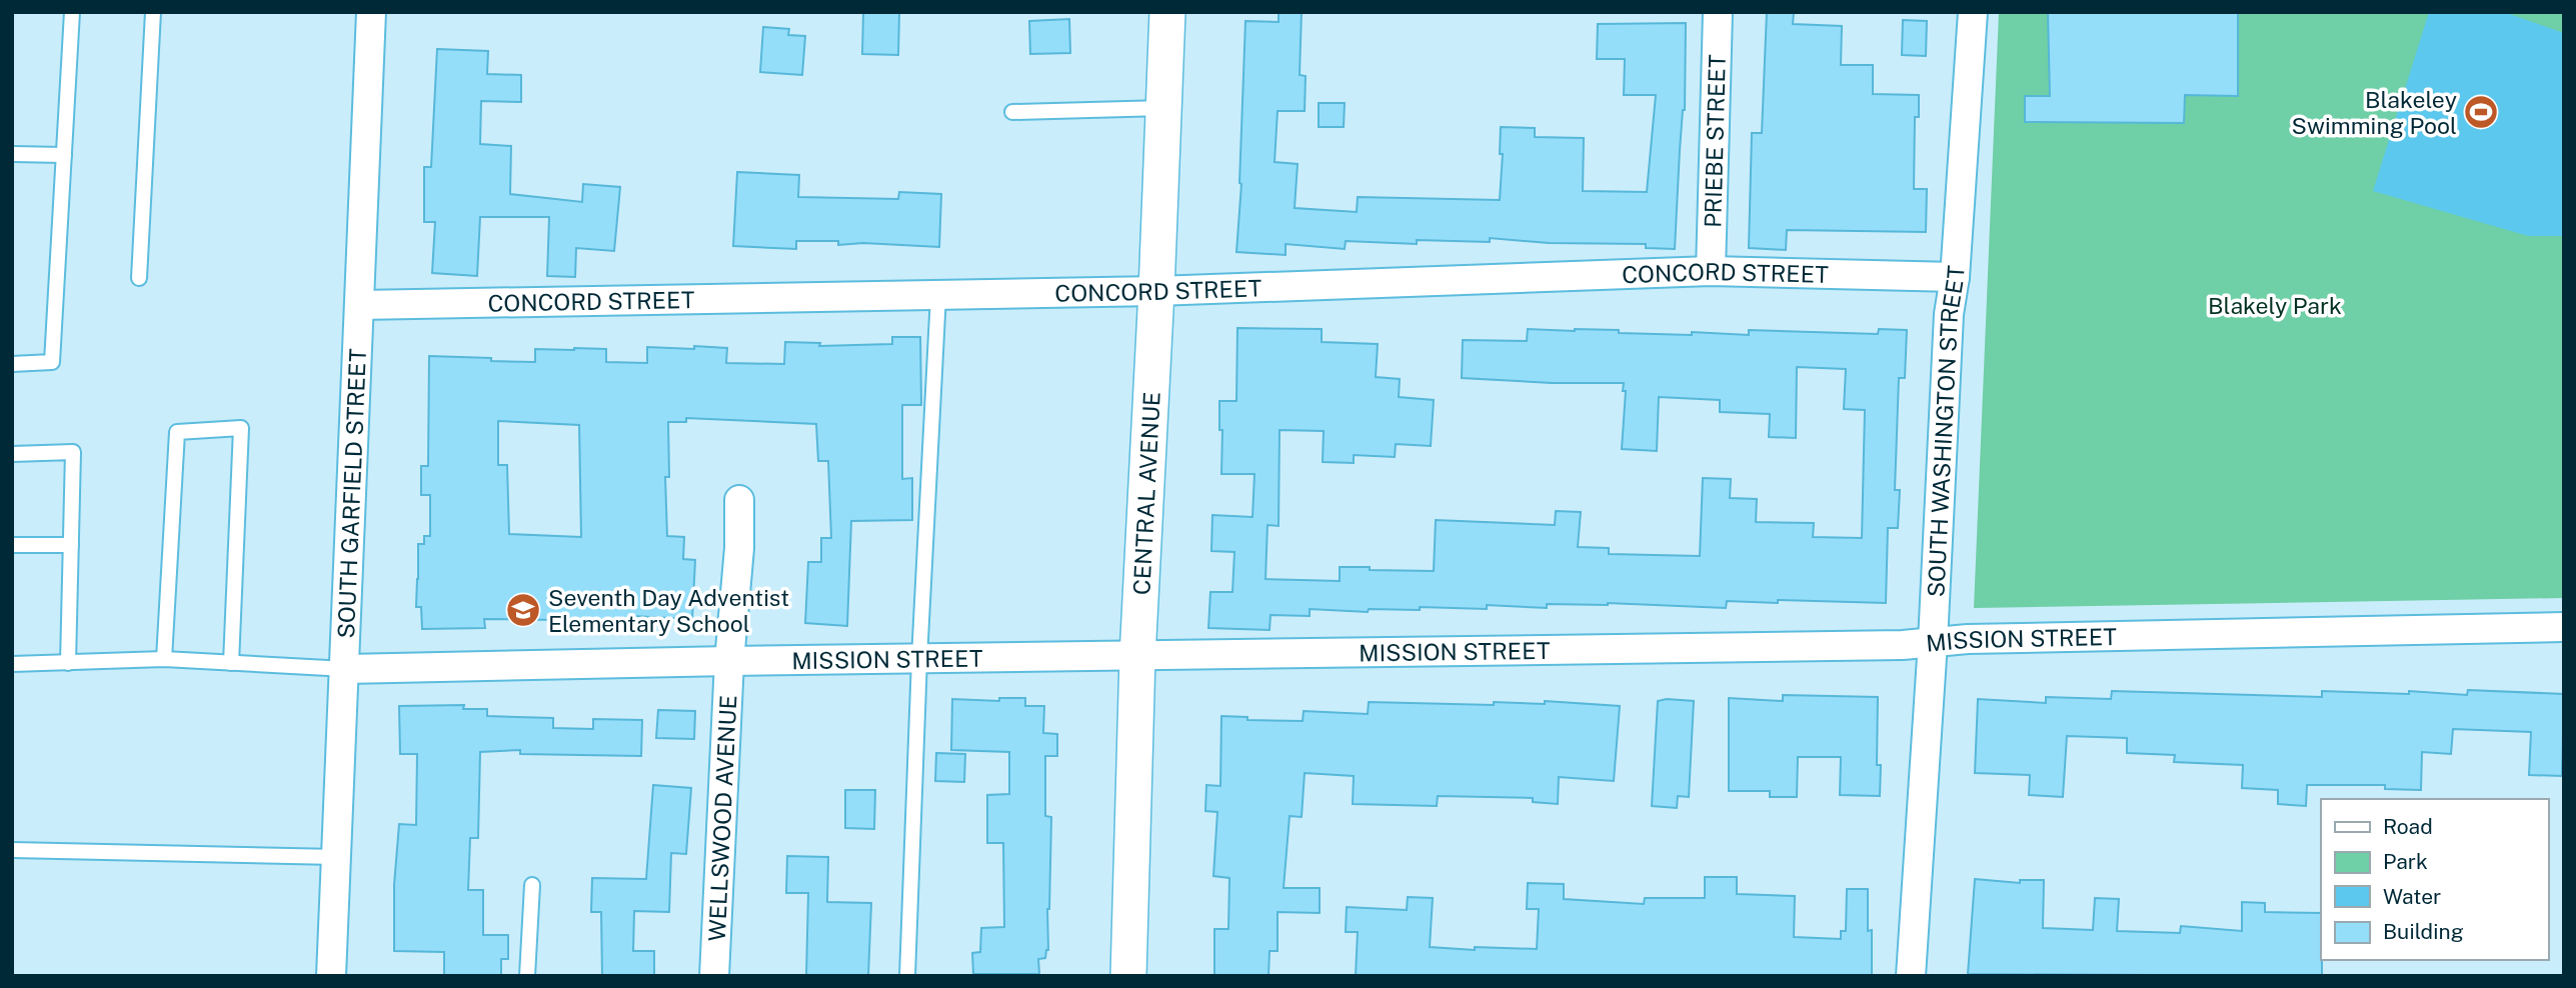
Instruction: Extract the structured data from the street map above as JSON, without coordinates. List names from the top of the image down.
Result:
{
  "streets": {
    "street": [
      "PRIEBE STREET",
      "CONCORD STREET",
      "SOUTH WASHINGTON STREET",
      "SOUTH GARFIELD STREET",
      "CENTRAL AVENUE",
      "MISSION STREET",
      "WELLSWOOD AVENUE"
    ]
  },
  "crossings": [
    ["PRIEBE STREET", "CONCORD STREET"],
    ["CONCORD STREET", "SOUTH WASHINGTON STREET"],
    ["CONCORD STREET", "SOUTH GARFIELD STREET"],
    ["CONCORD STREET", "CENTRAL AVENUE"],
    ["SOUTH WASHINGTON STREET", "MISSION STREET"],
    ["SOUTH GARFIELD STREET", "MISSION STREET"],
    ["CENTRAL AVENUE", "MISSION STREET"],
    ["MISSION STREET", "WELLSWOOD AVENUE"]
  ],
  "parks": ["Blakely Park"],
  "places": {
    "sports": ["Blakeley Swimming Pool"],
    "school or university": ["Seventh Day Adventist Elementary School"]
  },
  "legend": [
    "Road",
    "Park",
    "Water",
    "Building"
  ]
}
